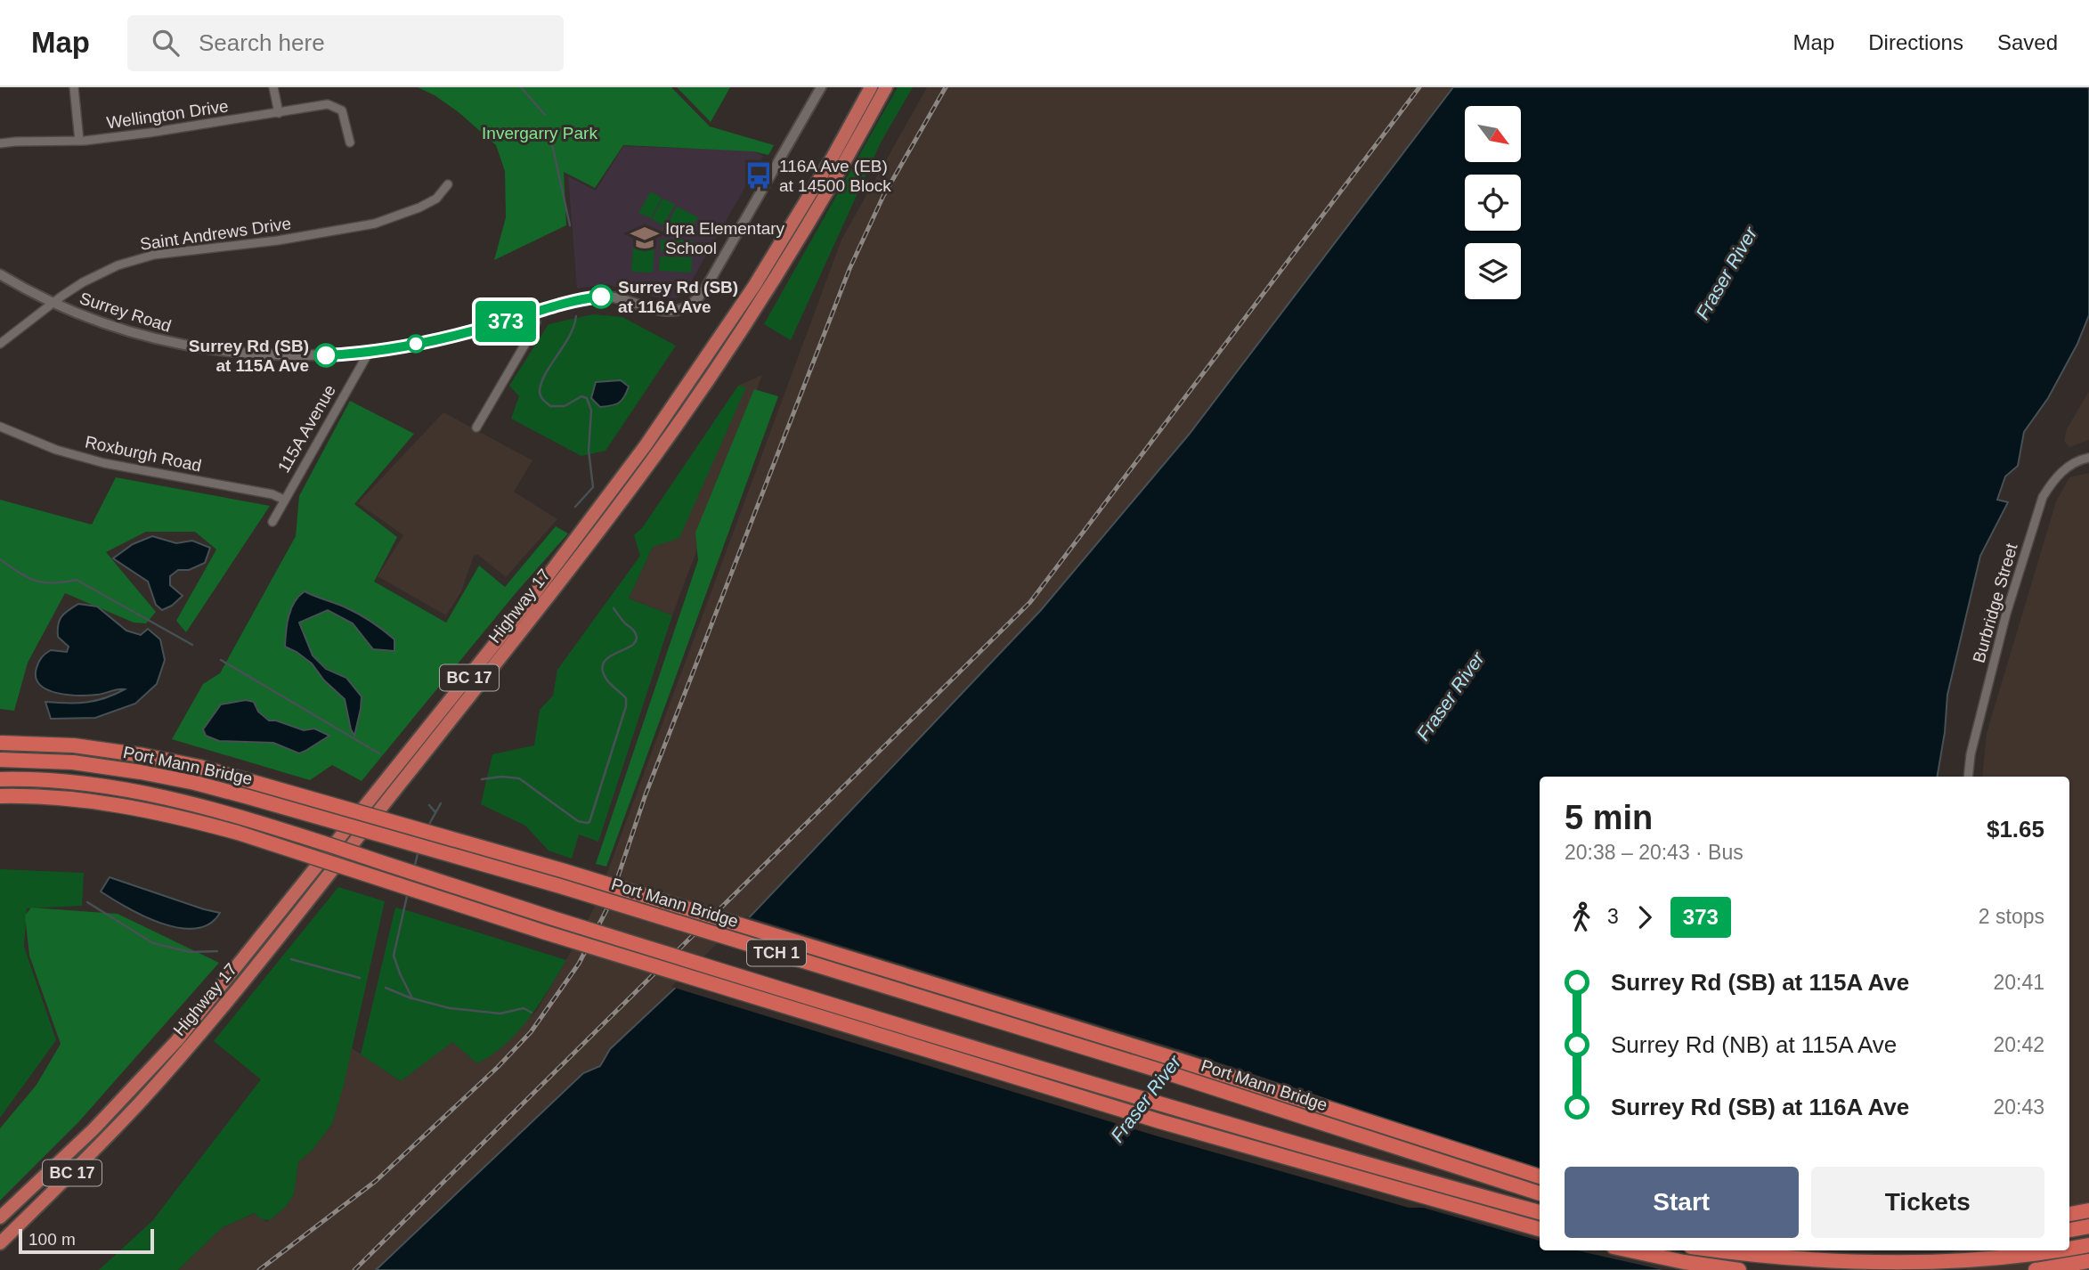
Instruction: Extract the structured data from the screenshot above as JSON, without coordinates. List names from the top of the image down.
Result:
{
  "streets": {
    "highway": [
      "Highway 17",
      "BC 17",
      "Port Mann Bridge",
      "TCH 1"
    ],
    "street": [
      "Wellington Drive",
      "Saint Andrews Drive",
      "Surrey Road",
      "115A Avenue",
      "Roxburgh Road",
      "Burbridge Street"
    ]
  },
  "crossings": [
    ["Saint Andrews Drive", "Surrey Road"],
    ["Surrey Road", "115A Avenue"],
    ["115A Avenue", "Roxburgh Road"]
  ],
  "water": ["Fraser River"],
  "parks": ["Invergarry Park"],
  "places": {
    "bus stop": ["116A Ave (EB) at 14500 Block"],
    "school or university": ["Iqra Elementary School"],
    "other": ["Surrey Rd (SB) at 116A Ave", "Surrey Rd (SB) at 115A Ave"]
  },
  "lines": ["bus line 373"],
  "scale_bar": "100 m",
  "north": "bottom right",
  "page": {
    "header": "Map",
    "search": "Search here",
    "nav": ["Map", "Directions", "Saved"],
    "on_map": "373",
    "heading": ["5 min", "20:38 – 20:43 · Bus", "$1.65"],
    "legs": ["3", "373", "2 stops"],
    "list": [
      {
        "name": "Surrey Rd (SB) at 115A Ave",
        "value": "20:41"
      },
      {
        "name": "Surrey Rd (NB) at 115A Ave",
        "value": "20:42"
      },
      {
        "name": "Surrey Rd (SB) at 116A Ave",
        "value": "20:43"
      }
    ],
    "buttons": ["Start", "Tickets"],
    "scale": "100 m"
  }
}
